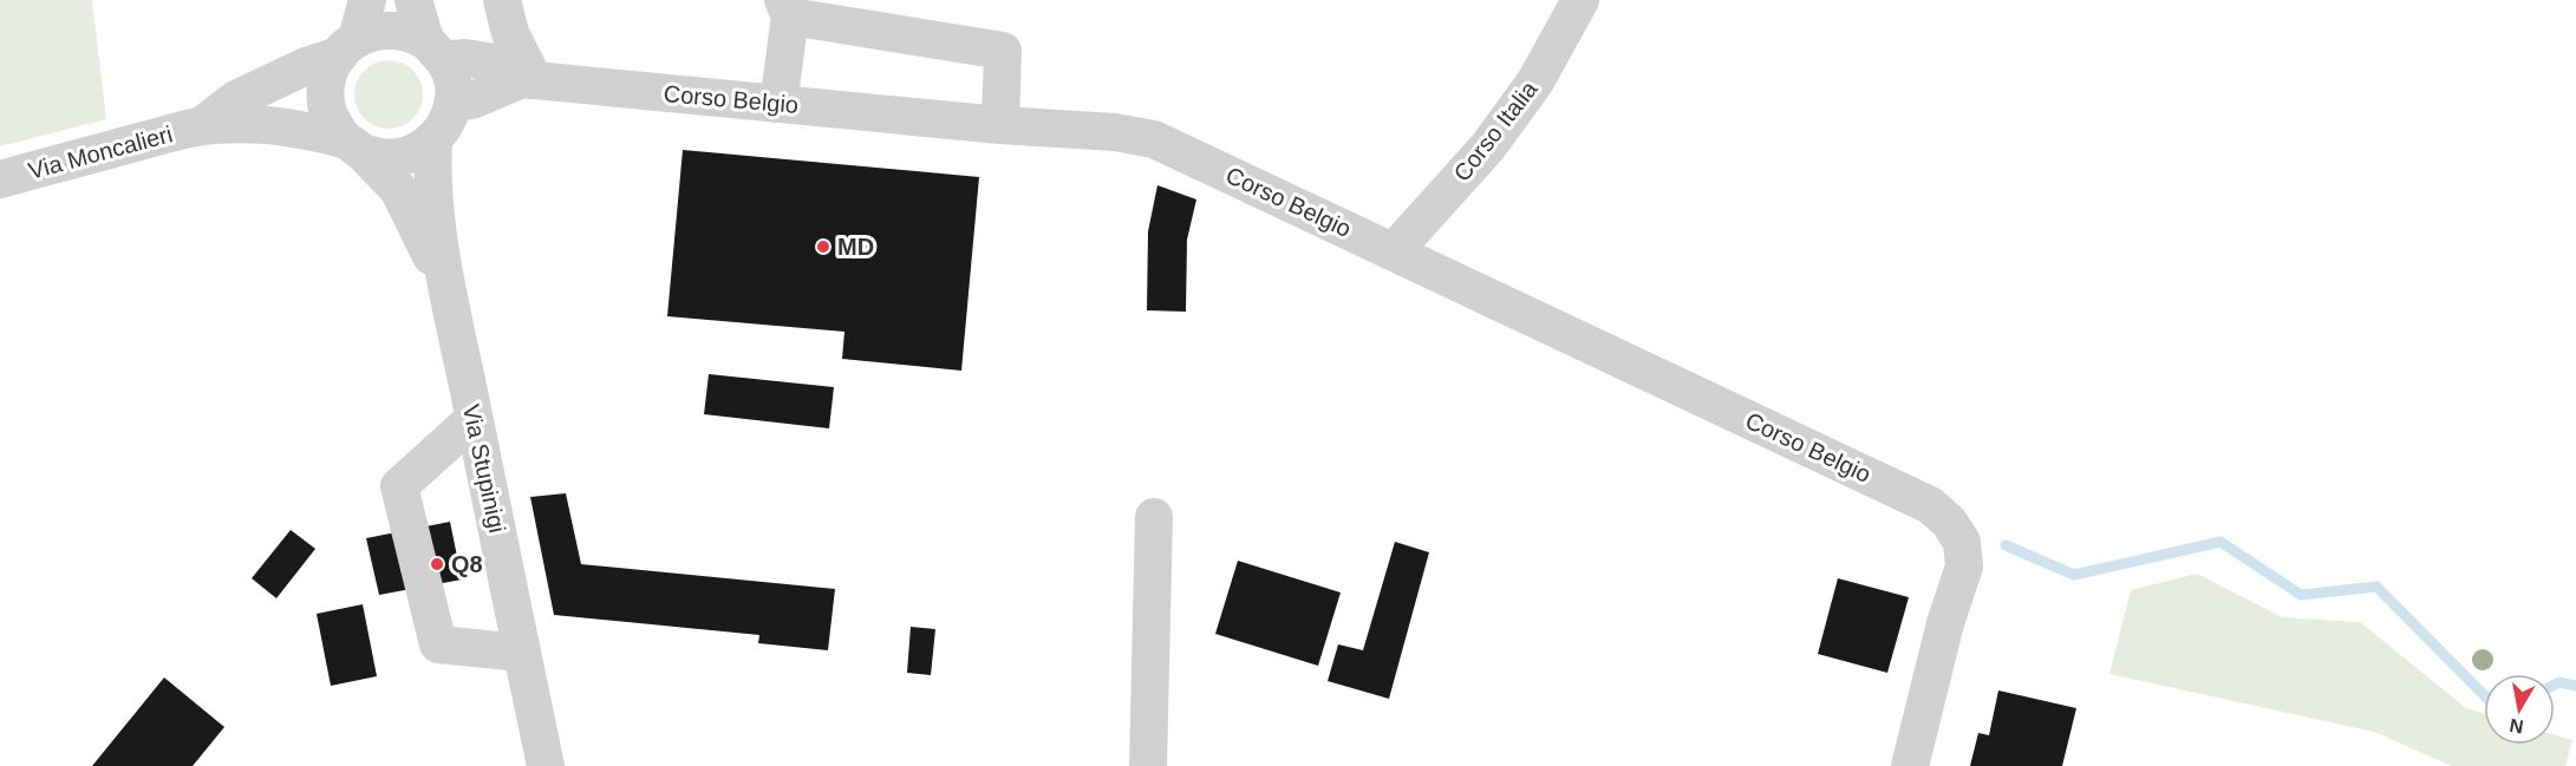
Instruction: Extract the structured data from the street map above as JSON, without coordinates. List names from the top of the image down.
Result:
{
  "streets": {
    "street": [
      "Corso Belgio",
      "Corso Italia",
      "Via Moncalieri",
      "Via Stupinigi"
    ]
  },
  "crossings": [
    ["Corso Belgio", "Corso Italia"],
    ["Corso Belgio", "Via Moncalieri"],
    ["Corso Belgio", "Via Stupinigi"],
    ["Via Moncalieri", "Via Stupinigi"]
  ],
  "places": ["MD", "Q8"],
  "north": "bottom"
}
